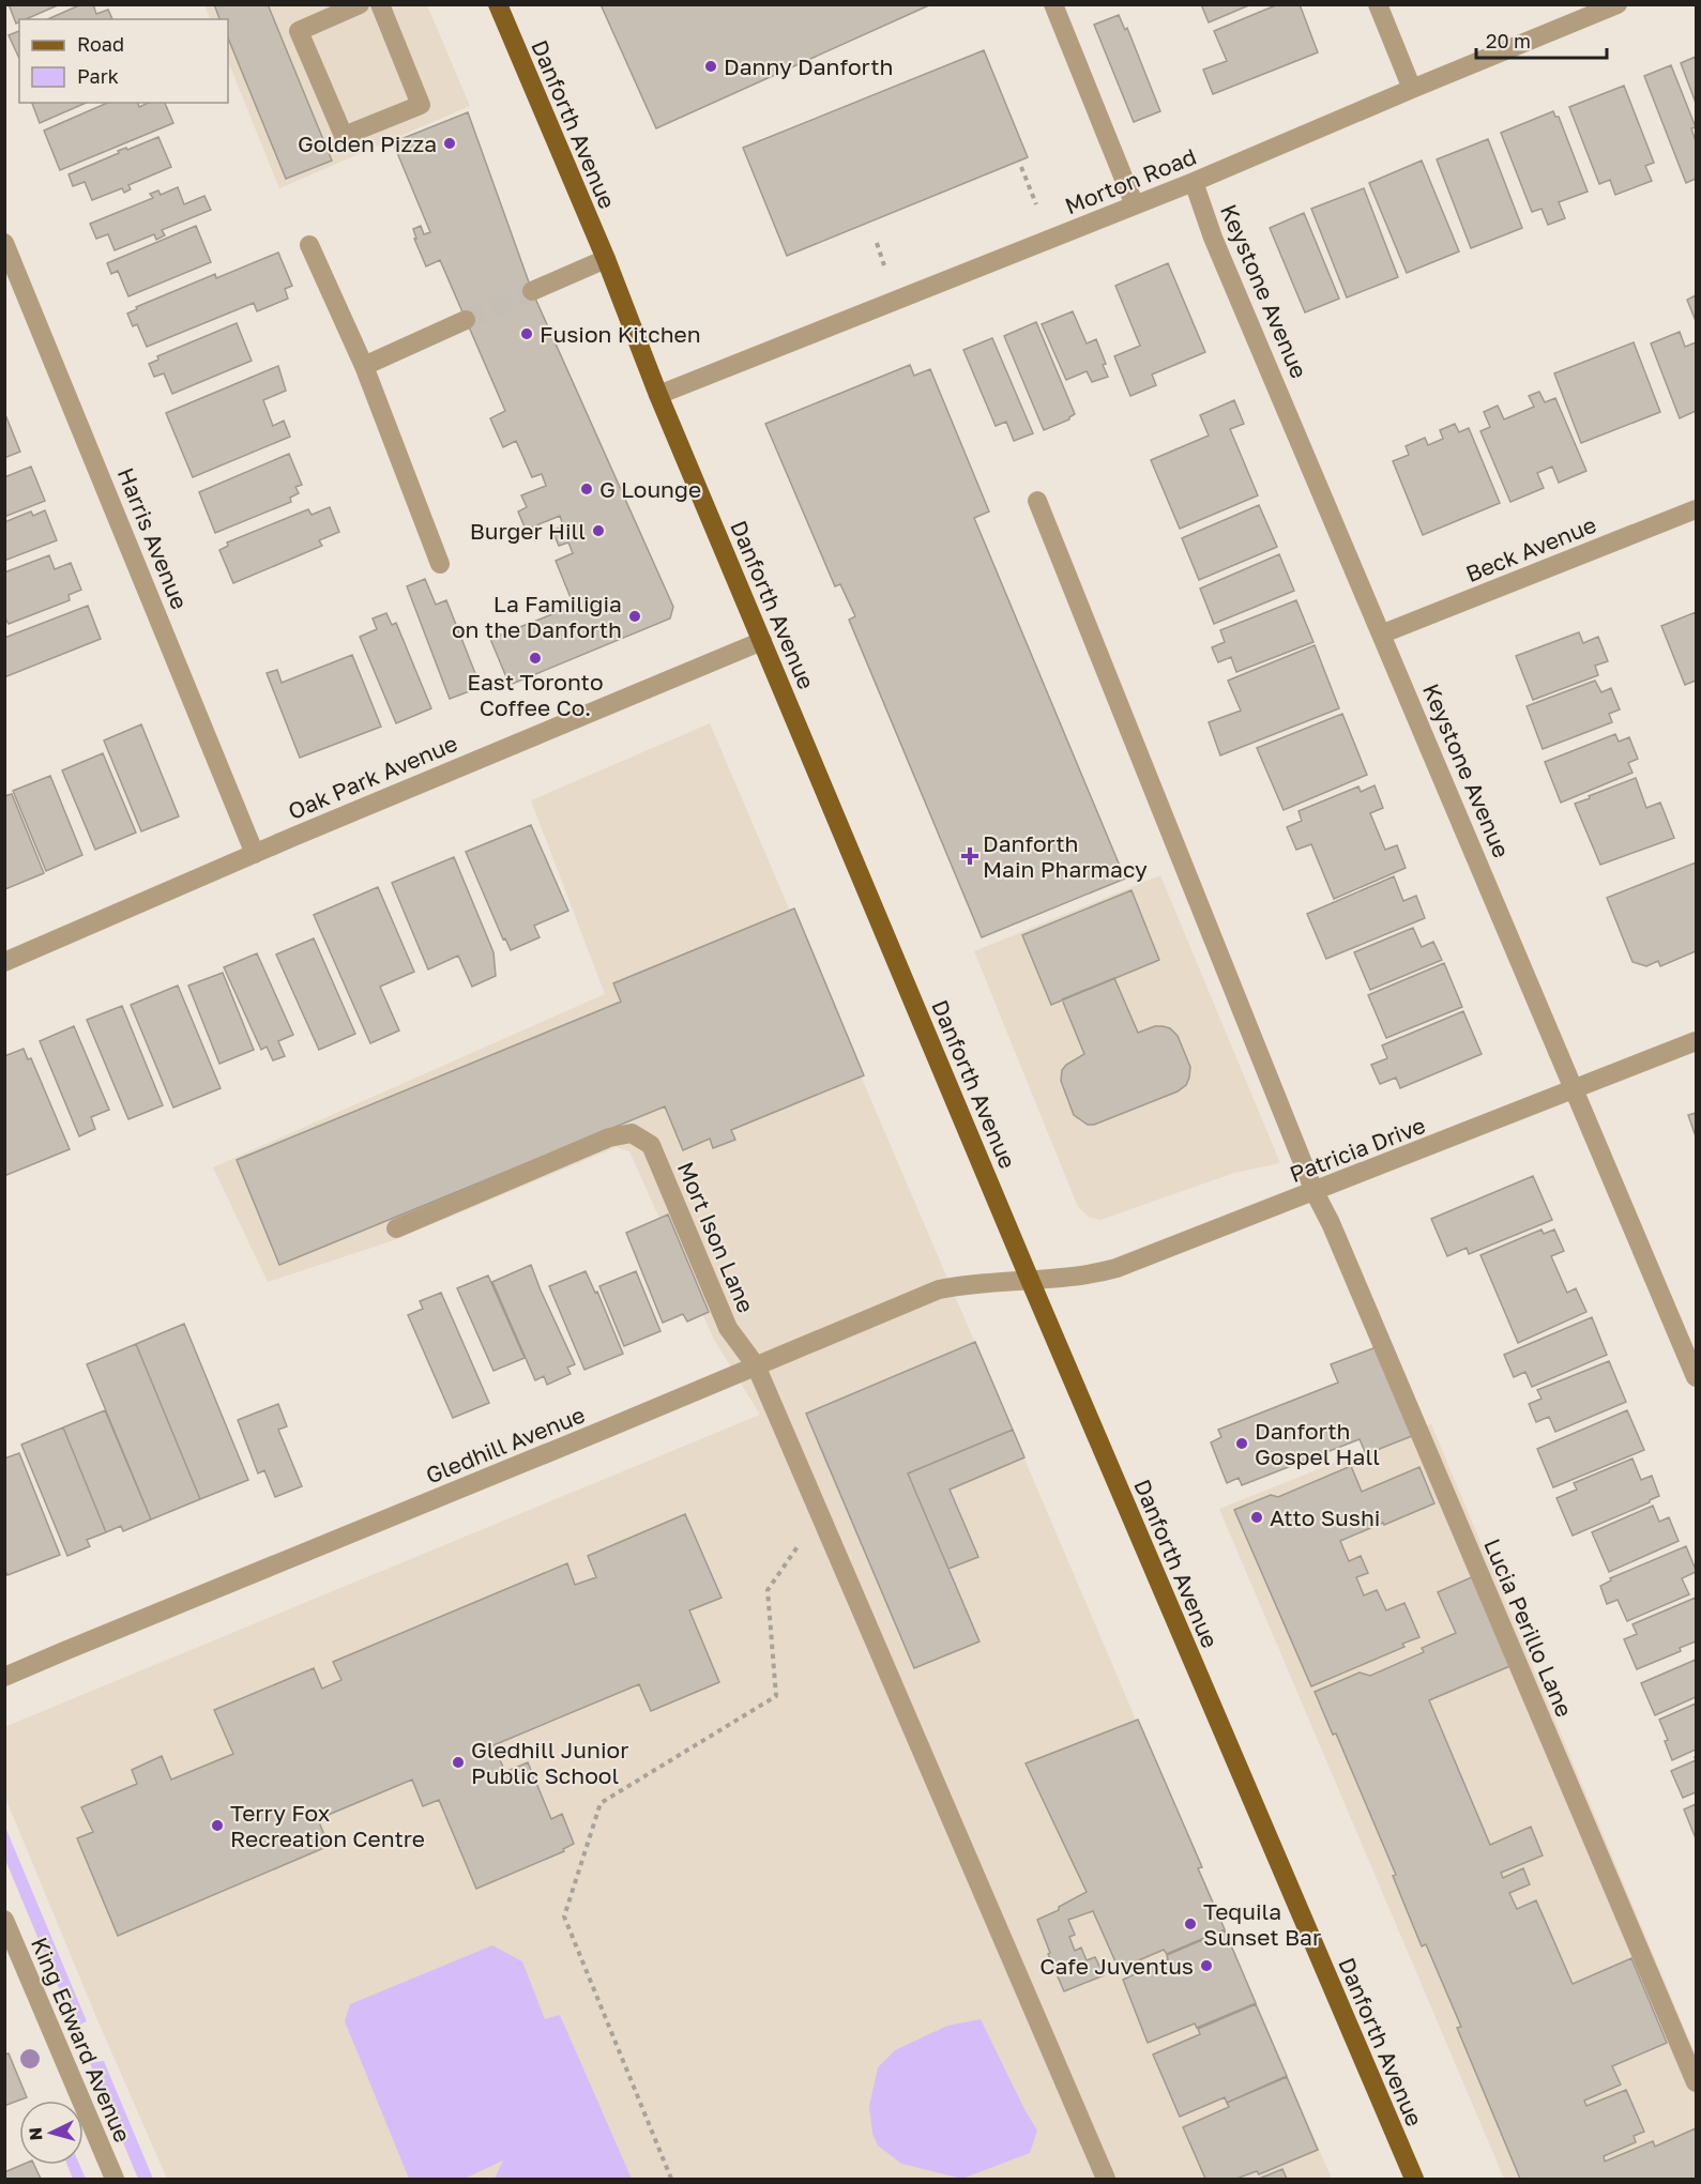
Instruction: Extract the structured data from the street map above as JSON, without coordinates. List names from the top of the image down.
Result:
{
  "streets": {
    "main road": ["Danforth Avenue"],
    "street": [
      "Morton Road",
      "Keystone Avenue",
      "Harris Avenue",
      "Beck Avenue",
      "Oak Park Avenue",
      "Patricia Drive",
      "Mort Ison Lane",
      "Gledhill Avenue",
      "Lucia Perillo Lane",
      "King Edward Avenue"
    ]
  },
  "crossings": [
    ["Danforth Avenue", "Morton Road"],
    ["Danforth Avenue", "Oak Park Avenue"],
    ["Danforth Avenue", "Patricia Drive"],
    ["Danforth Avenue", "Gledhill Avenue"],
    ["Morton Road", "Keystone Avenue"],
    ["Keystone Avenue", "Beck Avenue"],
    ["Keystone Avenue", "Patricia Drive"],
    ["Harris Avenue", "Oak Park Avenue"],
    ["Patricia Drive", "Gledhill Avenue"],
    ["Patricia Drive", "Lucia Perillo Lane"],
    ["Mort Ison Lane", "Gledhill Avenue"]
  ],
  "places": {
    "other": [
      "Danny Danforth",
      "Golden Pizza",
      "Fusion Kitchen",
      "G Lounge",
      "Burger Hill",
      "La Familigia on the Danforth",
      "East Toronto Coffee Co.",
      "Danforth Gospel Hall",
      "Atto Sushi",
      "Gledhill Junior Public School",
      "Terry Fox Recreation Centre",
      "Tequila Sunset Bar",
      "Cafe Juventus"
    ],
    "health": ["Danforth Main Pharmacy"]
  },
  "legend": ["Road", "Park"],
  "scale_bar": "20 m",
  "north": "left"
}
